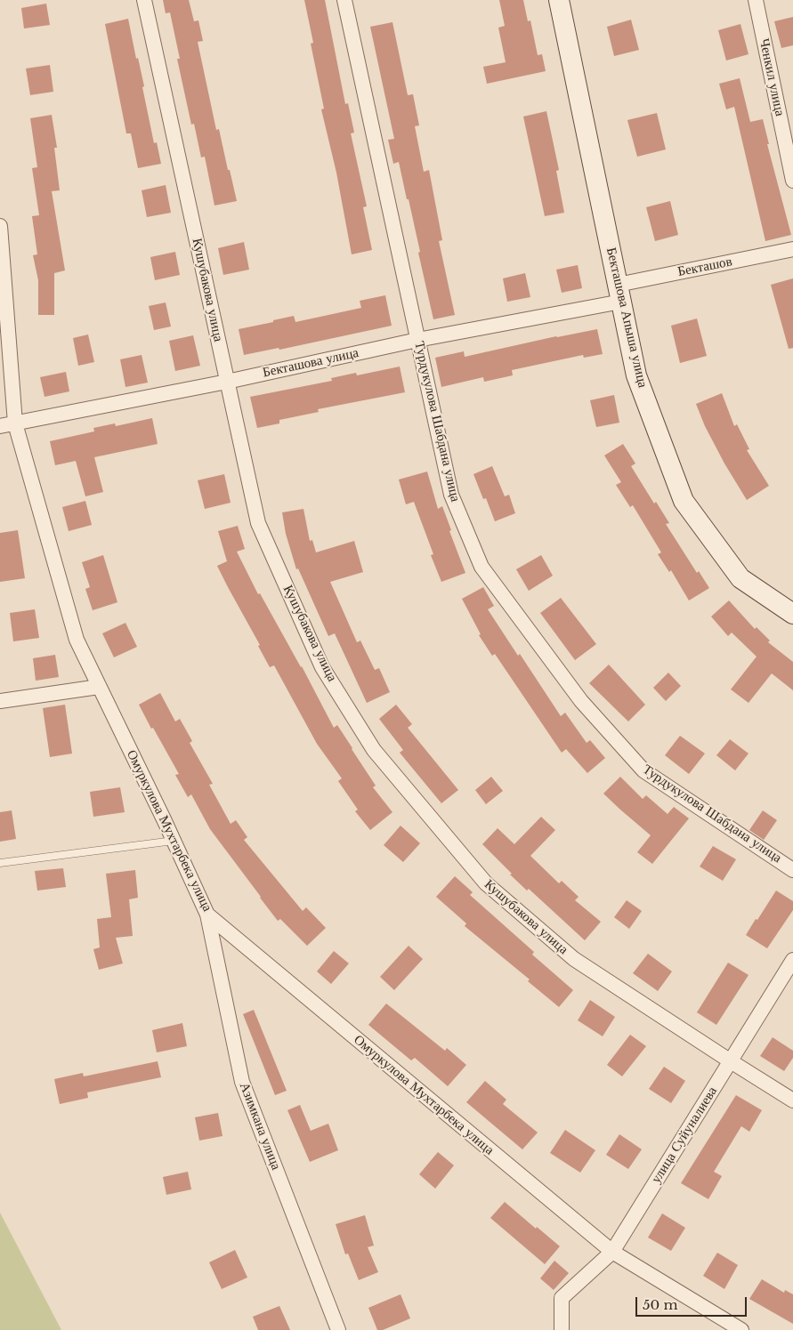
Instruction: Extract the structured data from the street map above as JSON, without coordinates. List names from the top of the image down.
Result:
{
  "streets": {
    "street": [
      "Ченкил улица",
      "Бекташов",
      "Кушубакова улица",
      "Бекташова Апыша улица",
      "Бекташова улица",
      "Турдукулова Шабдана улица",
      "Омуркулова Мухтарбека улица",
      "Азимкана улица",
      "улица Суйуналиева"
    ]
  },
  "crossings": [
    ["Бекташов", "Бекташова Апыша улица"],
    ["Бекташов", "Бекташова улица"],
    ["Кушубакова улица", "Бекташова улица"],
    ["Кушубакова улица", "улица Суйуналиева"],
    ["Бекташова Апыша улица", "Бекташова улица"],
    ["Бекташова улица", "Турдукулова Шабдана улица"],
    ["Бекташова улица", "Омуркулова Мухтарбека улица"],
    ["Омуркулова Мухтарбека улица", "Азимкана улица"],
    ["Омуркулова Мухтарбека улица", "улица Суйуналиева"]
  ],
  "scale_bar": "50 m"
}
